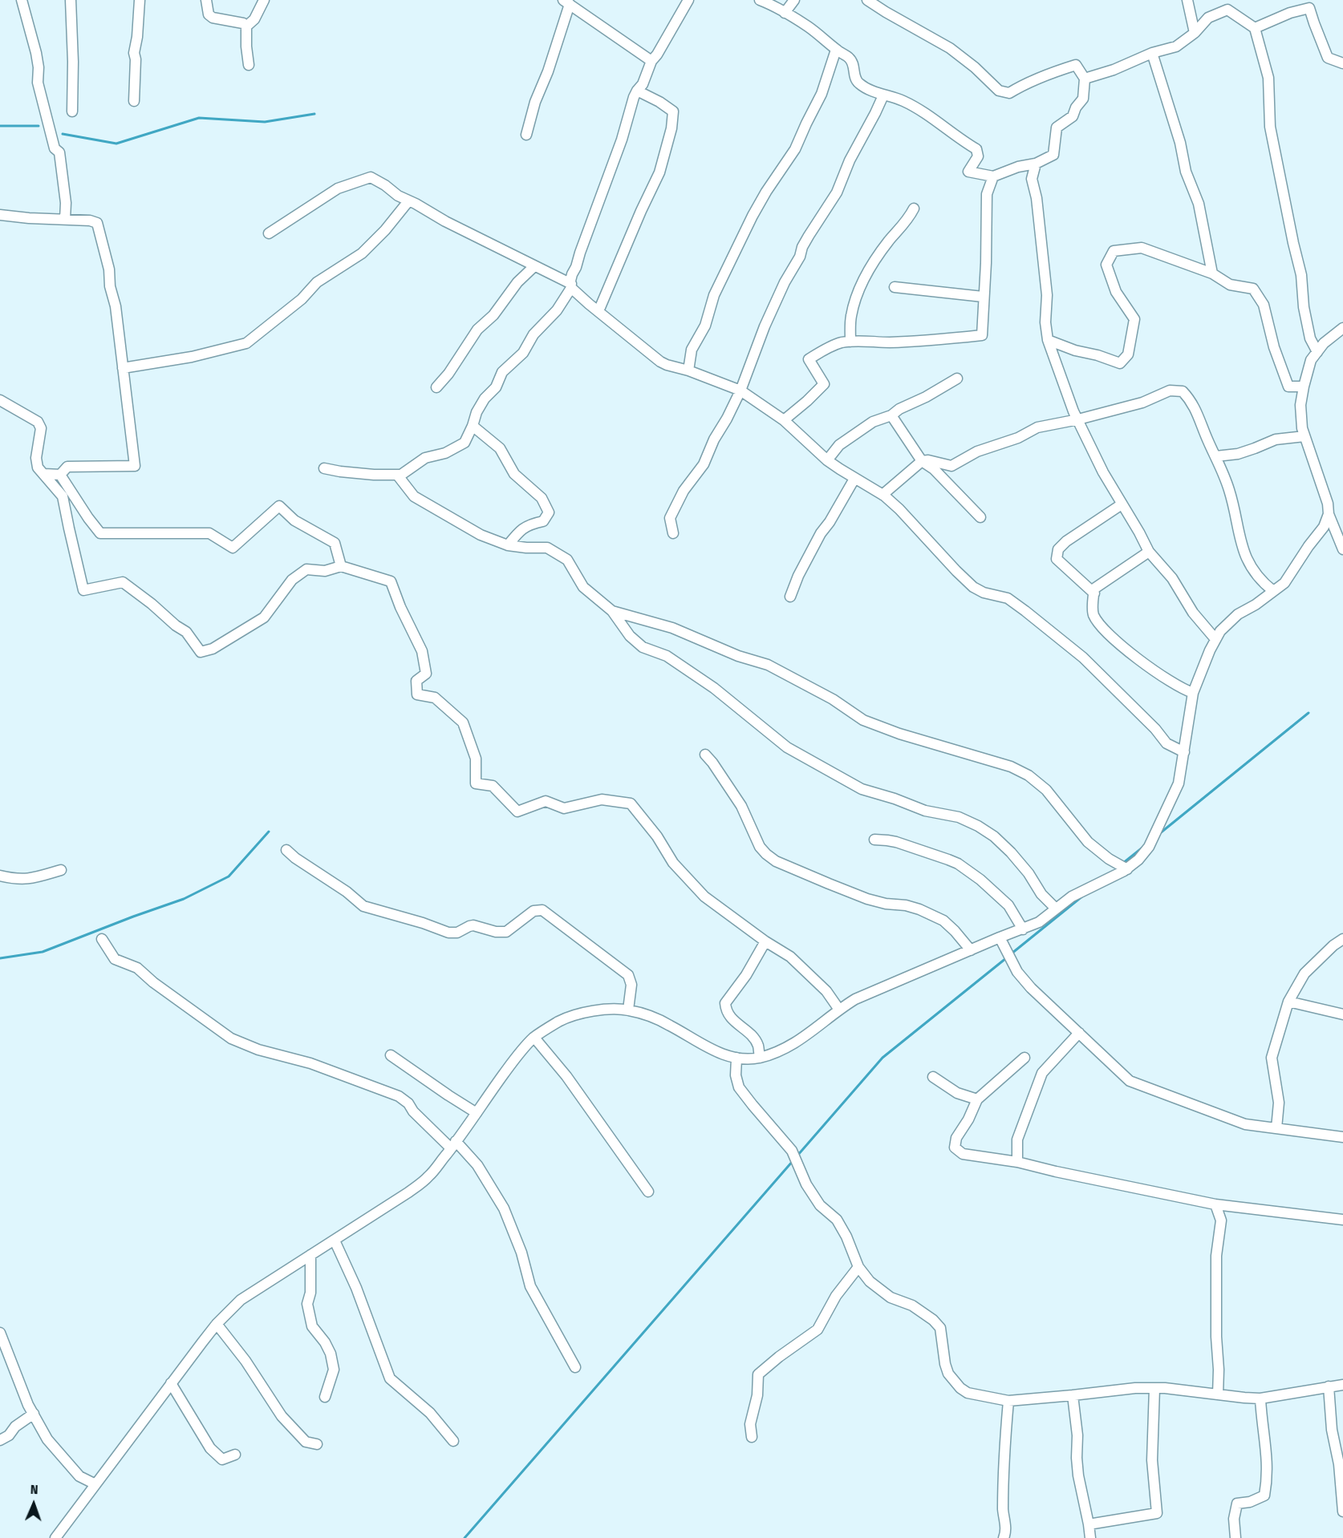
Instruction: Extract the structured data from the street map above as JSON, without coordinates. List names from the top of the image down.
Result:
{
  "north": "top"
}
